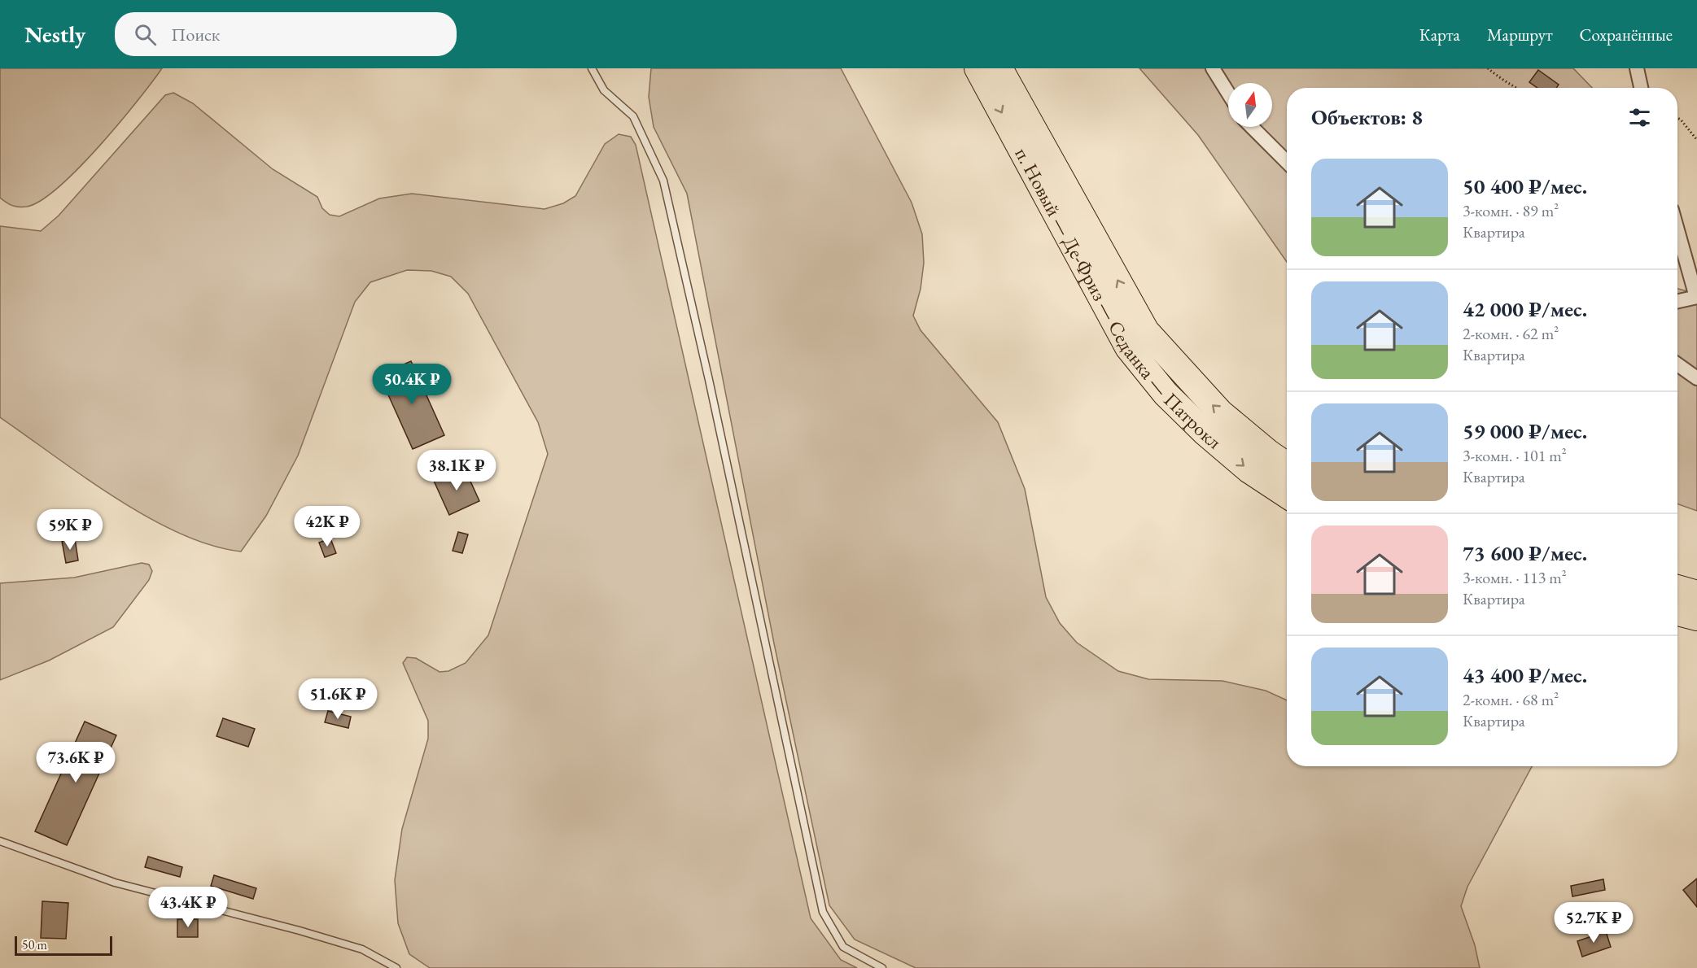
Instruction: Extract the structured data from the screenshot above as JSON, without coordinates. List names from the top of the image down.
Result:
{
  "streets": {
    "highway": ["п. Новый — Де-Фриз — Седанка — Патрокл"]
  },
  "scale_bar": "50 m",
  "north": "top",
  "page": {
    "header": "Nestly",
    "search": "Поиск",
    "nav": ["Карта", "Маршрут", "Сохранённые"],
    "heading": "Объектов: 8",
    "list": [
      {
        "name": "50 400 ₽/мес.",
        "note": "3-комн. · 89 m² · Квартира"
      },
      {
        "name": "42 000 ₽/мес.",
        "note": "2-комн. · 62 m² · Квартира"
      },
      {
        "name": "59 000 ₽/мес.",
        "note": "3-комн. · 101 m² · Квартира"
      },
      {
        "name": "73 600 ₽/мес.",
        "note": "3-комн. · 113 m² · Квартира"
      },
      {
        "name": "43 400 ₽/мес.",
        "note": "2-комн. · 68 m² · Квартира"
      }
    ],
    "price": [
      "50.4K ₽",
      "38.1K ₽",
      "42K ₽",
      "59K ₽",
      "51.6K ₽",
      "73.6K ₽",
      "43.4K ₽",
      "52.7K ₽"
    ],
    "scale": "50 m"
  }
}
